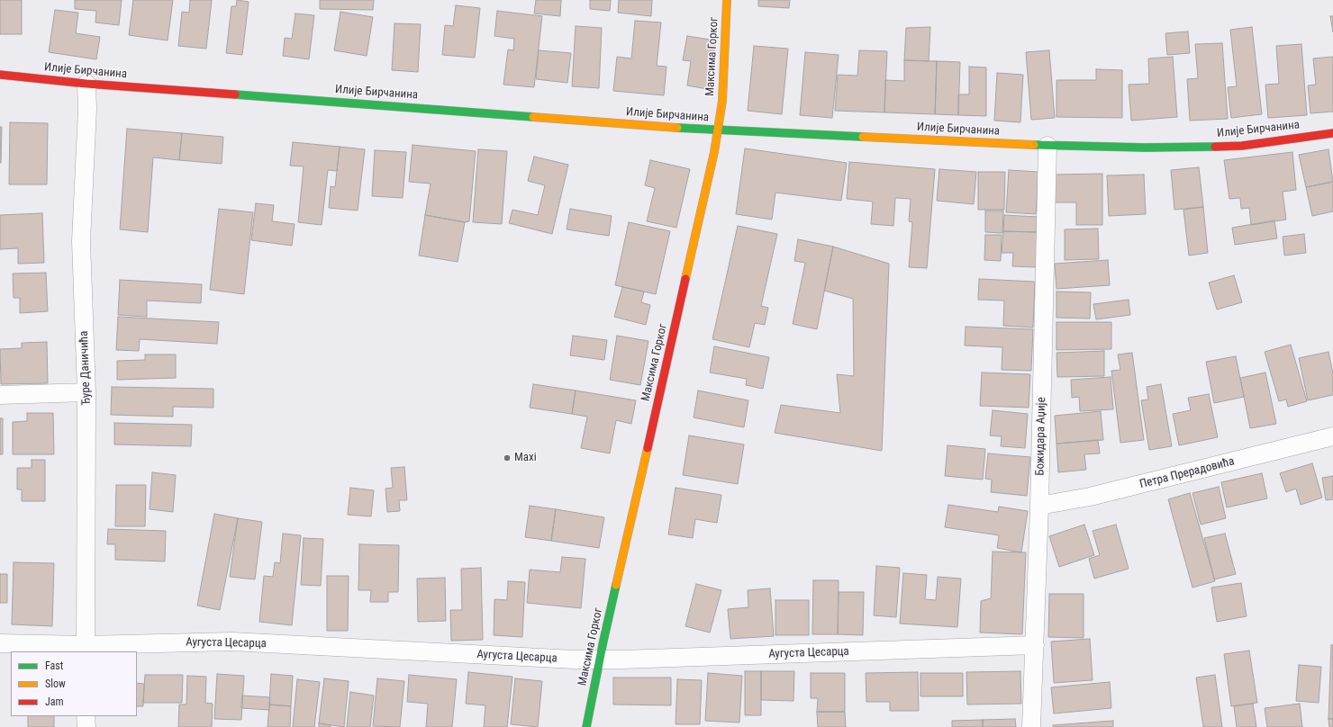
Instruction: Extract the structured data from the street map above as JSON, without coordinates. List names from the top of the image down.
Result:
{
  "streets": {
    "street": [
      "Максима Горког",
      "Илије Бирчанина",
      "Ђуре Даничића",
      "Божидара Аџије",
      "Петра Прерадовића",
      "Аугуста Цесарца"
    ]
  },
  "crossings": [
    ["Максима Горког", "Илије Бирчанина"],
    ["Максима Горког", "Аугуста Цесарца"],
    ["Илије Бирчанина", "Ђуре Даничића"],
    ["Илије Бирчанина", "Божидара Аџије"],
    ["Ђуре Даничића", "Аугуста Цесарца"],
    ["Божидара Аџије", "Петра Прерадовића"],
    ["Божидара Аџије", "Аугуста Цесарца"]
  ],
  "places": ["Maxi"],
  "legend": ["Fast", "Slow", "Jam"]
}
